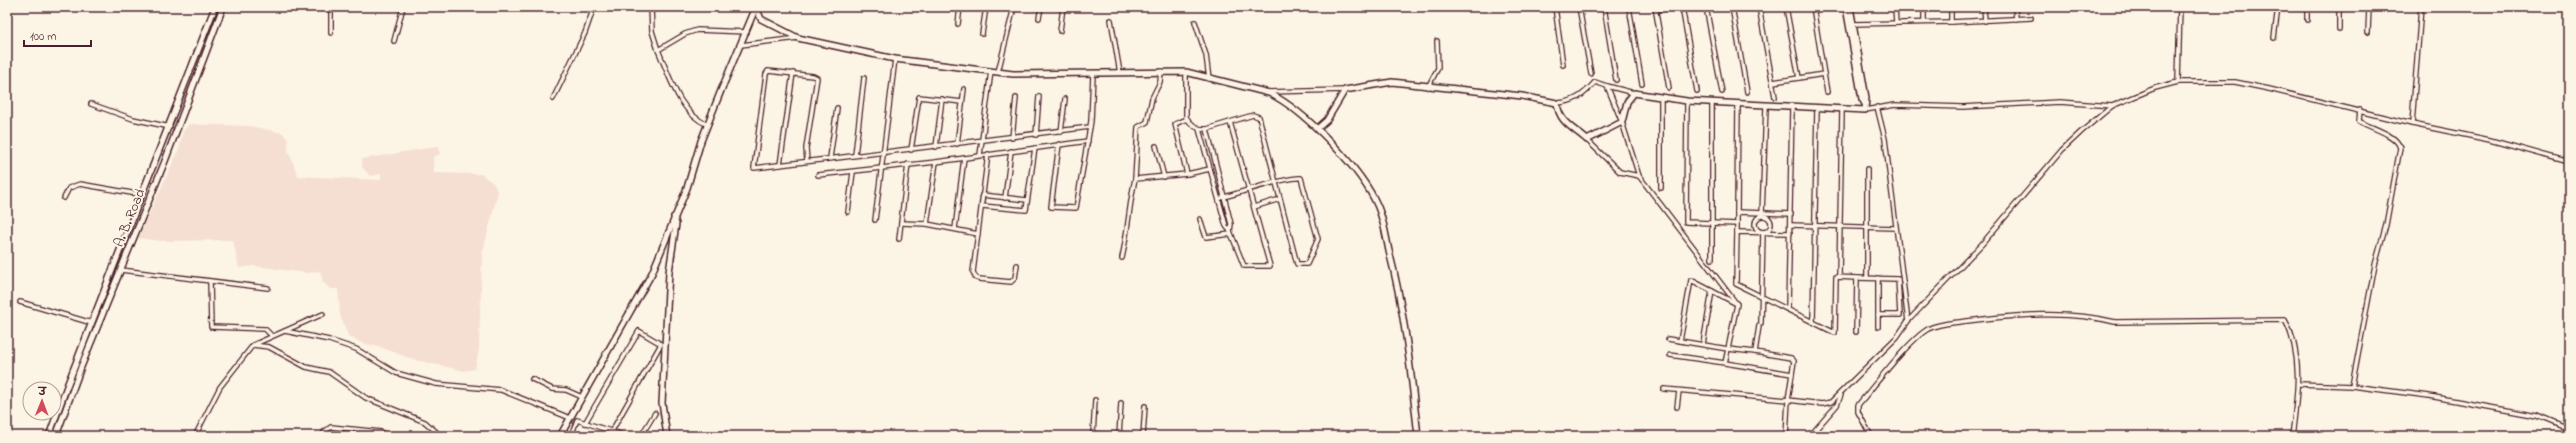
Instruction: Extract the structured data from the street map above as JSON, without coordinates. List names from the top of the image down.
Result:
{
  "streets": {
    "main road": ["A. B. Road"]
  },
  "scale_bar": "100 m",
  "north": "top"
}
